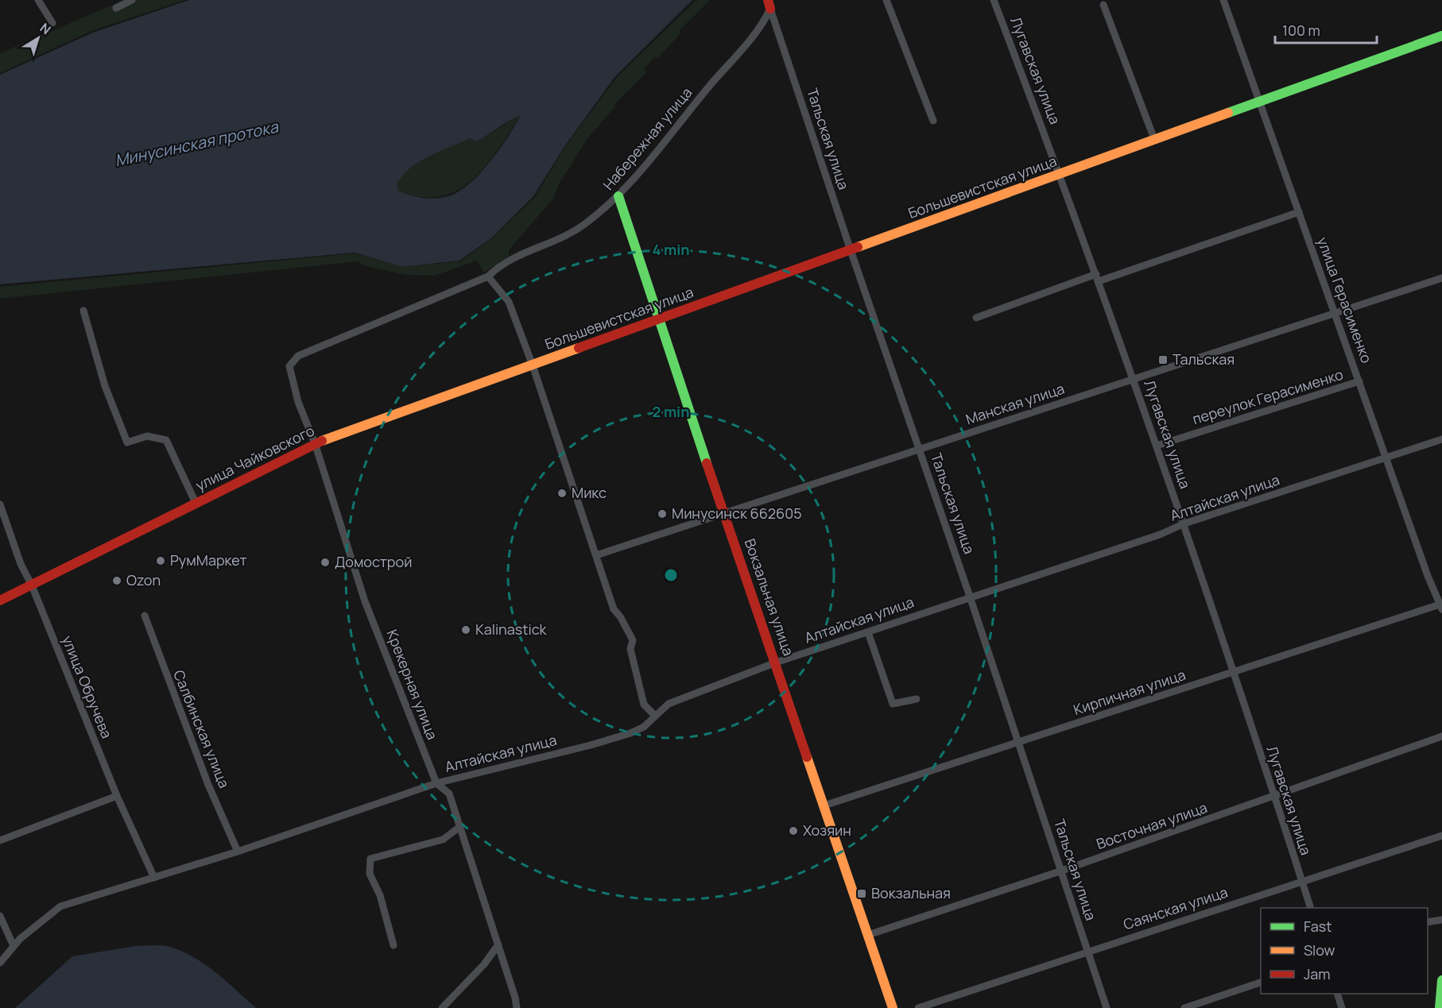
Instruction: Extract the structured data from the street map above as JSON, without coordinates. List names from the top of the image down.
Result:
{
  "streets": {
    "main road": ["Большевистская улица", "улица Чайковского", "Вокзальная улица"],
    "street": [
      "Лугавская улица",
      "Набережная улица",
      "Тальская улица",
      "улица Герасименко",
      "переулок Герасименко",
      "Манская улица",
      "Алтайская улица",
      "Крекерная улица",
      "улица Обручева",
      "Кирпичная улица",
      "Салбинская улица",
      "Восточная улица",
      "Саянская улица"
    ]
  },
  "crossings": [
    ["Лугавская улица", "Большевистская улица"],
    ["Лугавская улица", "переулок Герасименко"],
    ["Лугавская улица", "Манская улица"],
    ["Лугавская улица", "Алтайская улица"],
    ["Лугавская улица", "Кирпичная улица"],
    ["Лугавская улица", "Восточная улица"],
    ["Лугавская улица", "Саянская улица"],
    ["Набережная улица", "Тальская улица"],
    ["Набережная улица", "Вокзальная улица"],
    ["Набережная улица", "Крекерная улица"],
    ["Тальская улица", "Большевистская улица"],
    ["Тальская улица", "Манская улица"],
    ["Тальская улица", "Алтайская улица"],
    ["Тальская улица", "Кирпичная улица"],
    ["Тальская улица", "Восточная улица"],
    ["Тальская улица", "Саянская улица"],
    ["Большевистская улица", "улица Герасименко"],
    ["Большевистская улица", "улица Чайковского"],
    ["Большевистская улица", "Вокзальная улица"],
    ["улица Герасименко", "переулок Герасименко"],
    ["улица Герасименко", "Манская улица"],
    ["улица Герасименко", "Алтайская улица"],
    ["улица Герасименко", "Кирпичная улица"],
    ["Манская улица", "Вокзальная улица"],
    ["улица Чайковского", "Крекерная улица"],
    ["улица Чайковского", "улица Обручева"],
    ["Алтайская улица", "Вокзальная улица"],
    ["Алтайская улица", "Крекерная улица"],
    ["Алтайская улица", "улица Обручева"],
    ["Алтайская улица", "Салбинская улица"],
    ["Вокзальная улица", "Кирпичная улица"],
    ["Вокзальная улица", "Восточная улица"]
  ],
  "water": ["Минусинская протока"],
  "places": {
    "transit": ["Тальская", "Вокзальная"],
    "other": [
      "Микс",
      "Минусинск 662605",
      "РумМаркет",
      "Домострой",
      "Ozon",
      "Kalinastick",
      "Хозяин"
    ]
  },
  "legend": ["Fast", "Slow", "Jam"],
  "scale_bar": "100 m",
  "north": "top right",
  "rings": ["4 min", "2 min"]
}
